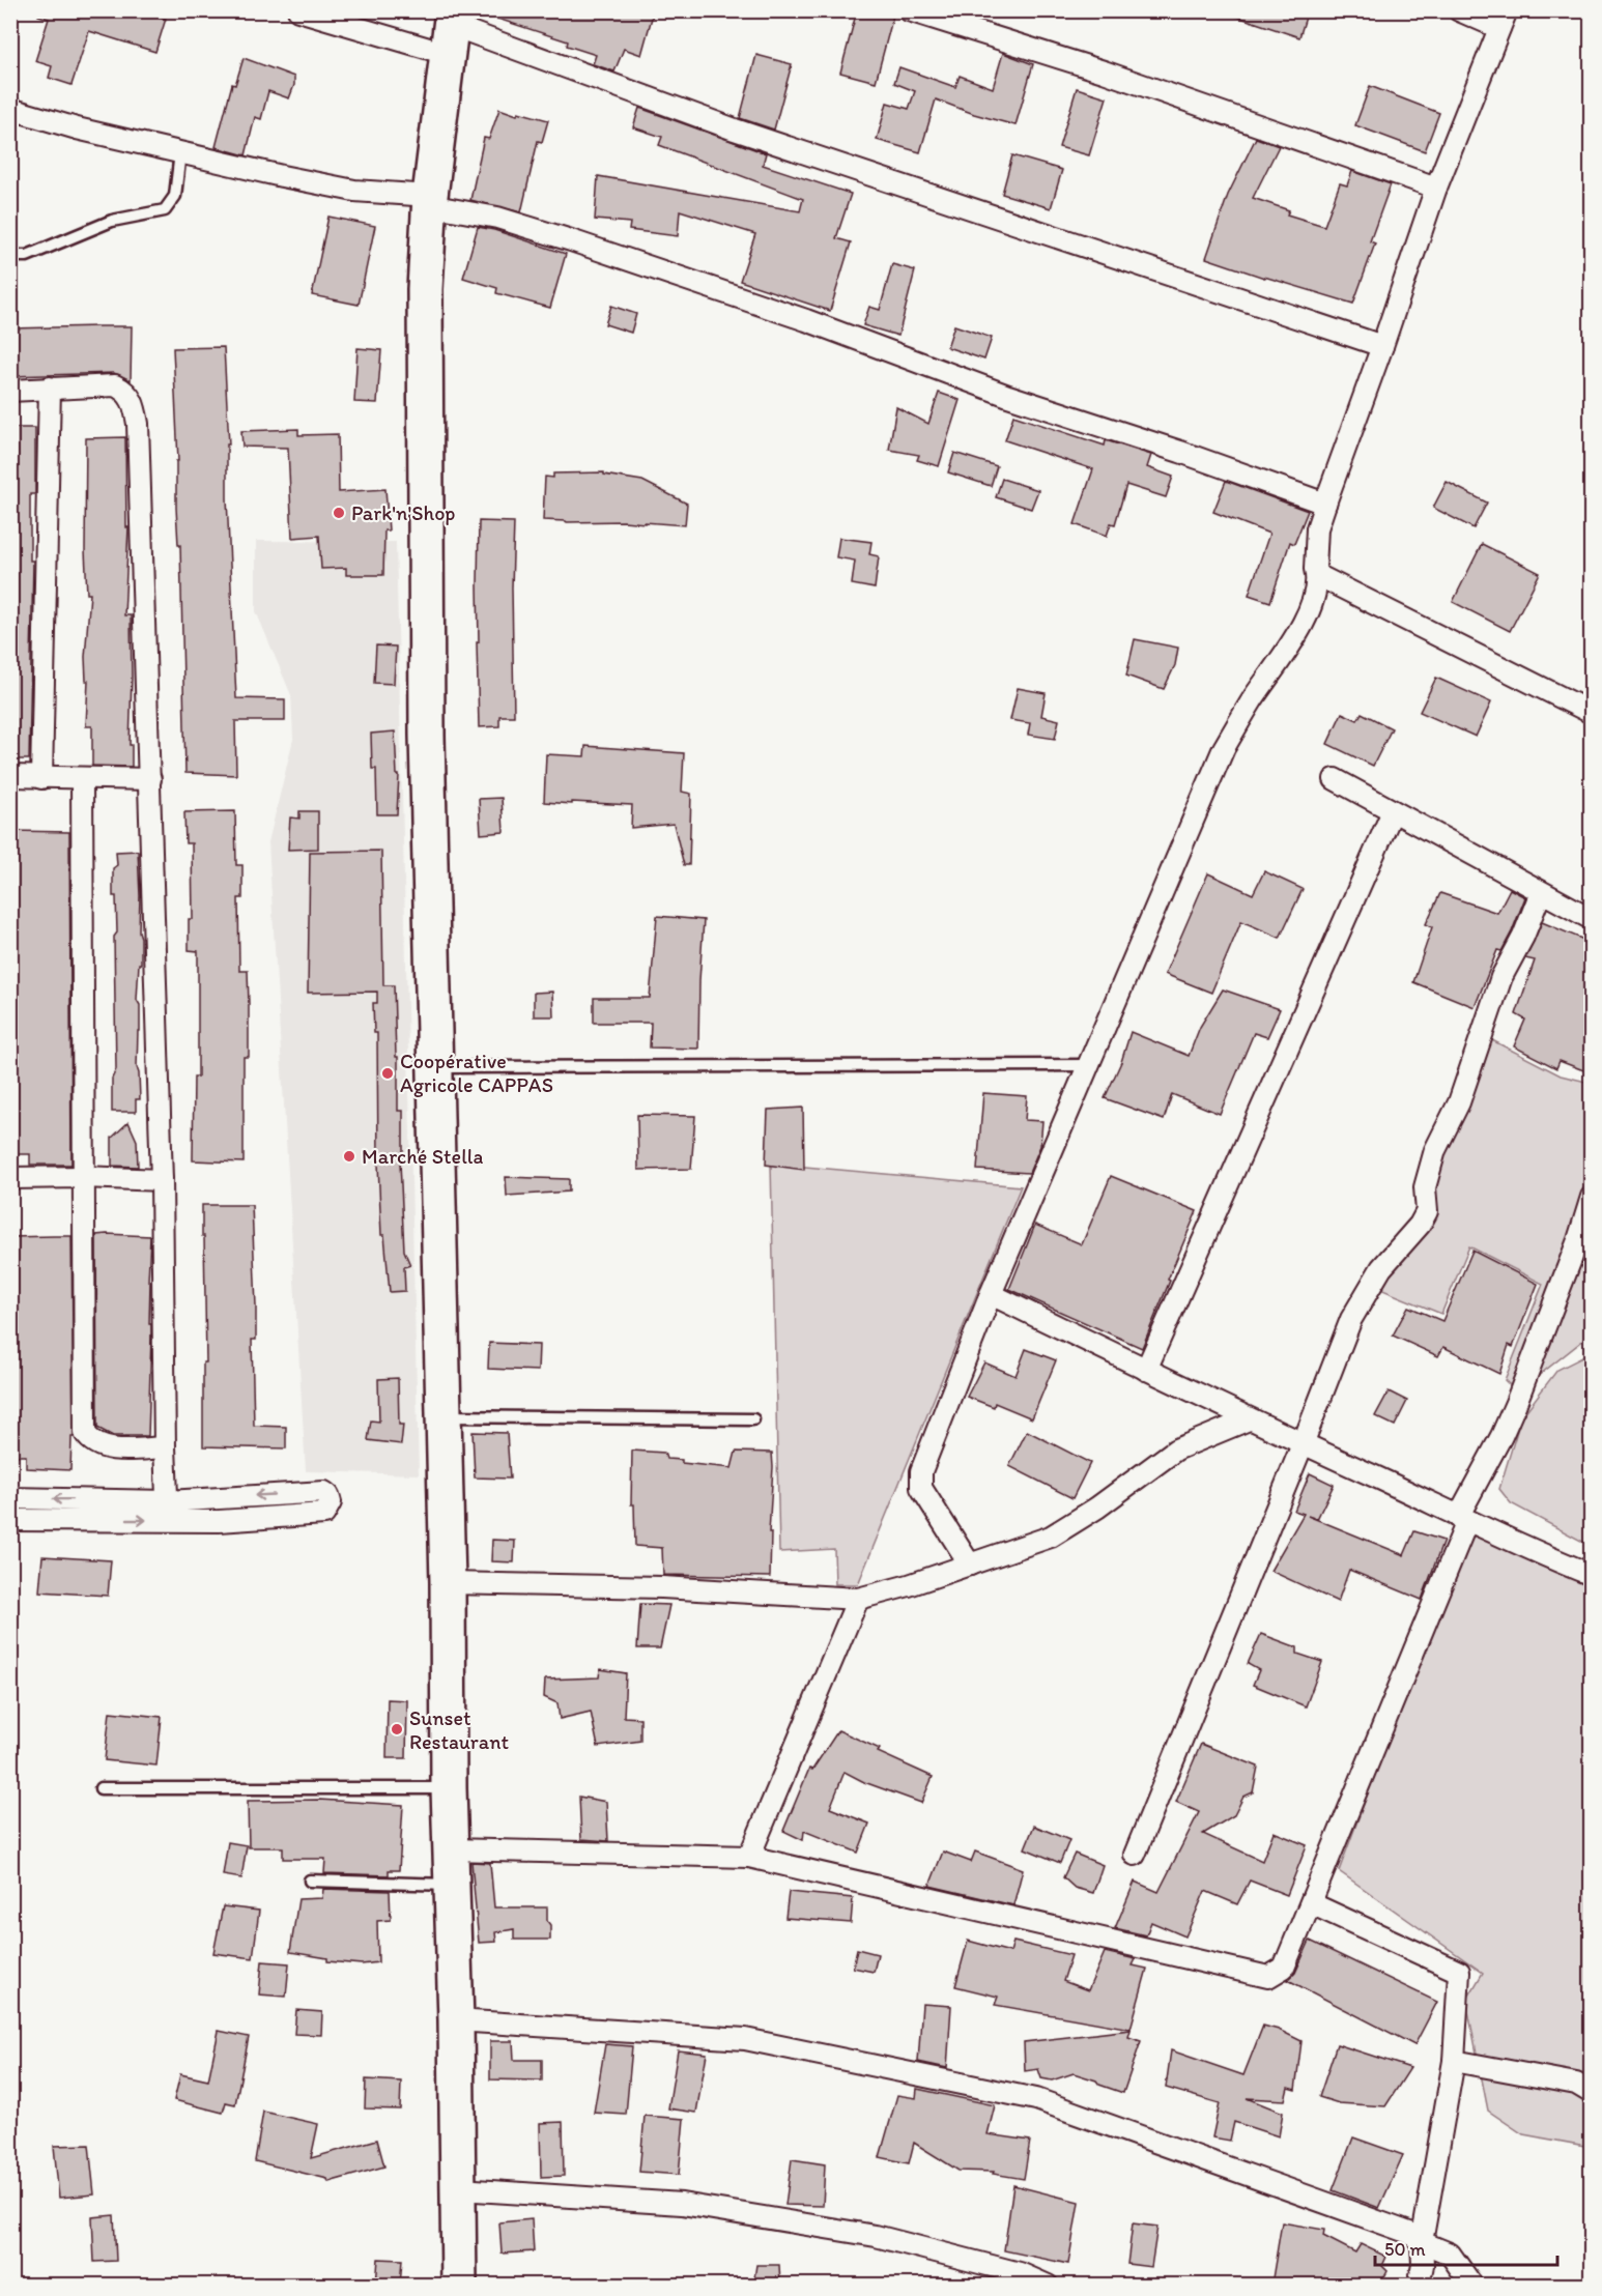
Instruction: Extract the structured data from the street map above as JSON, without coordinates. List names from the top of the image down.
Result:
{
  "places": [
    "Park'n'Shop",
    "Coopérative Agricole CAPPAS",
    "Marché Stella",
    "Sunset Restaurant"
  ],
  "scale_bar": "50 m"
}
